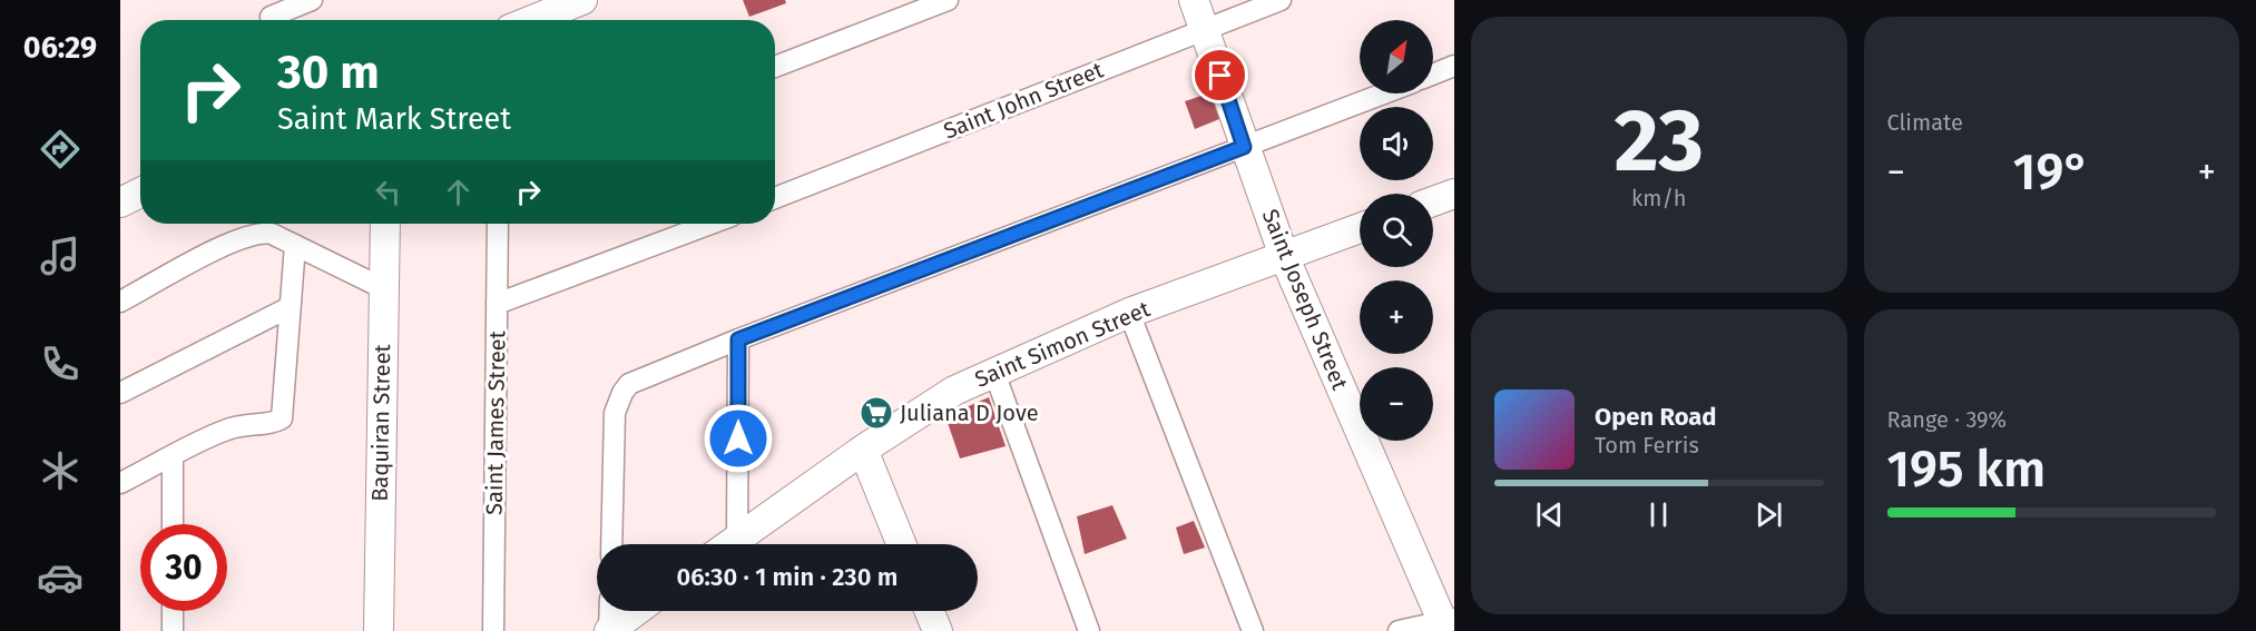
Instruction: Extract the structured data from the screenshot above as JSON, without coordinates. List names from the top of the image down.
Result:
{
  "streets": {
    "street": [
      "Saint John Street",
      "Saint Joseph Street",
      "Saint Simon Street",
      "Baquiran Street",
      "Saint James Street"
    ]
  },
  "crossings": [
    ["Saint John Street", "Saint Joseph Street"],
    ["Saint Joseph Street", "Saint Simon Street"]
  ],
  "places": {
    "supermarket": ["Juliana D Jove"]
  },
  "north": "top right",
  "page": {
    "tabs": "06:29",
    "tile": [
      ["23", "km/h"],
      "Climate",
      ["Range · 39%", "195 km"]
    ],
    "map_buttons": ["+", "−"],
    "turn": ["30 m", "Saint Mark Street"],
    "heat": ["−", "19°", "+"],
    "song": ["Open Road", "Tom Ferris"],
    "limit": "30",
    "trip": "06:30 · 1 min · 230 m"
  }
}
